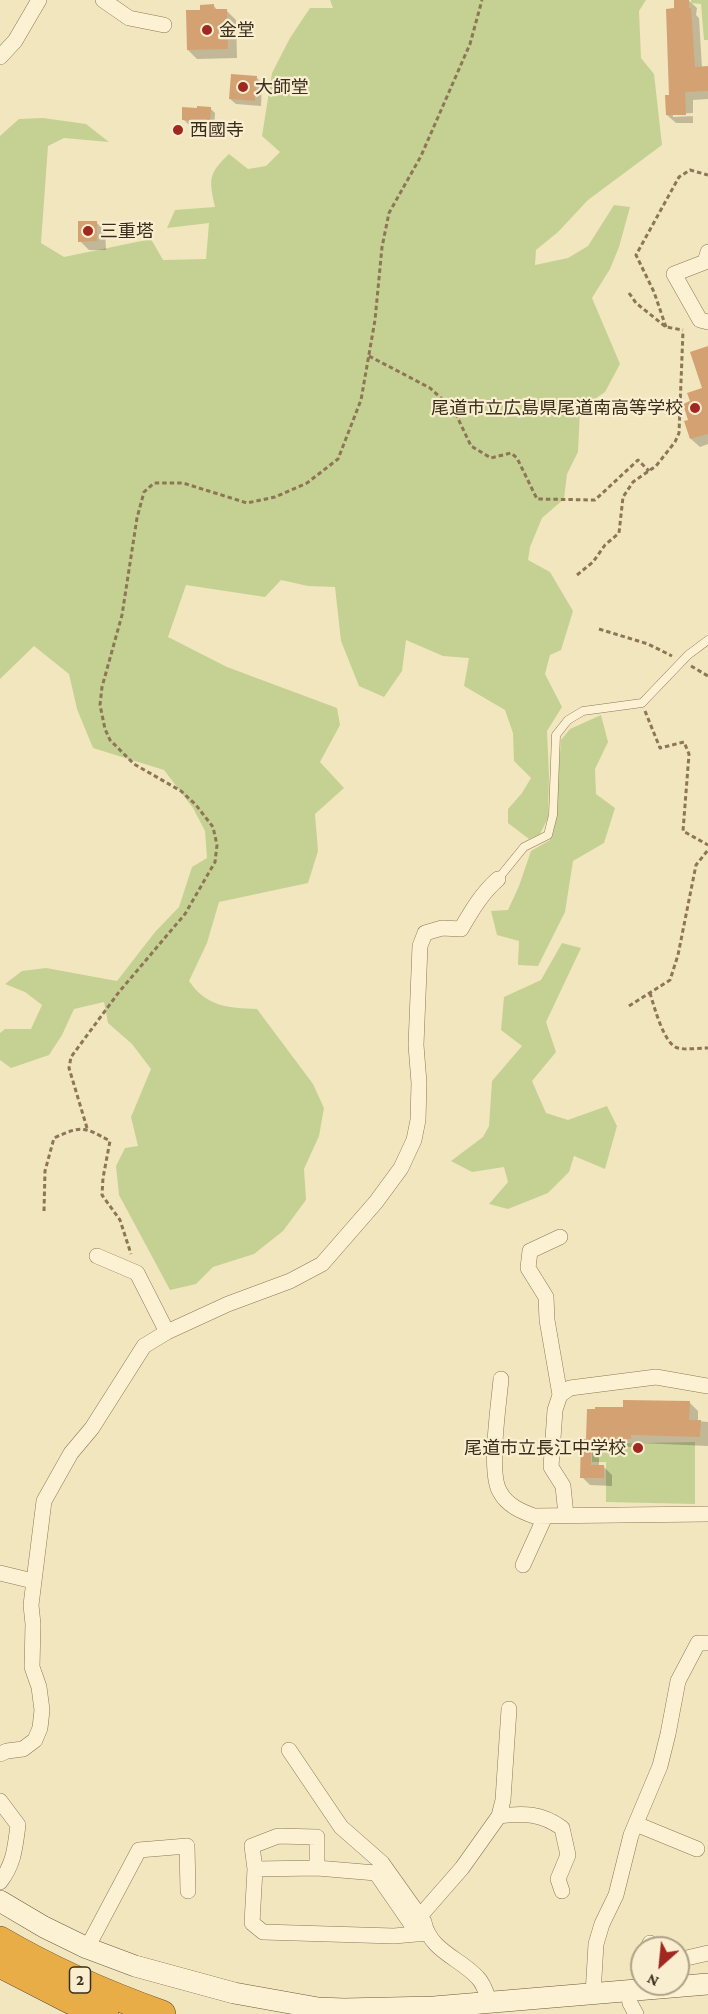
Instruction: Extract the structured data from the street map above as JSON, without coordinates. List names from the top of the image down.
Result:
{
  "streets": {
    "highway": ["2"]
  },
  "places": [
    "金堂",
    "大師堂",
    "西國寺",
    "三重塔",
    "尾道市立広島県尾道南高等学校",
    "尾道市立長江中学校"
  ],
  "north": "bottom left"
}
